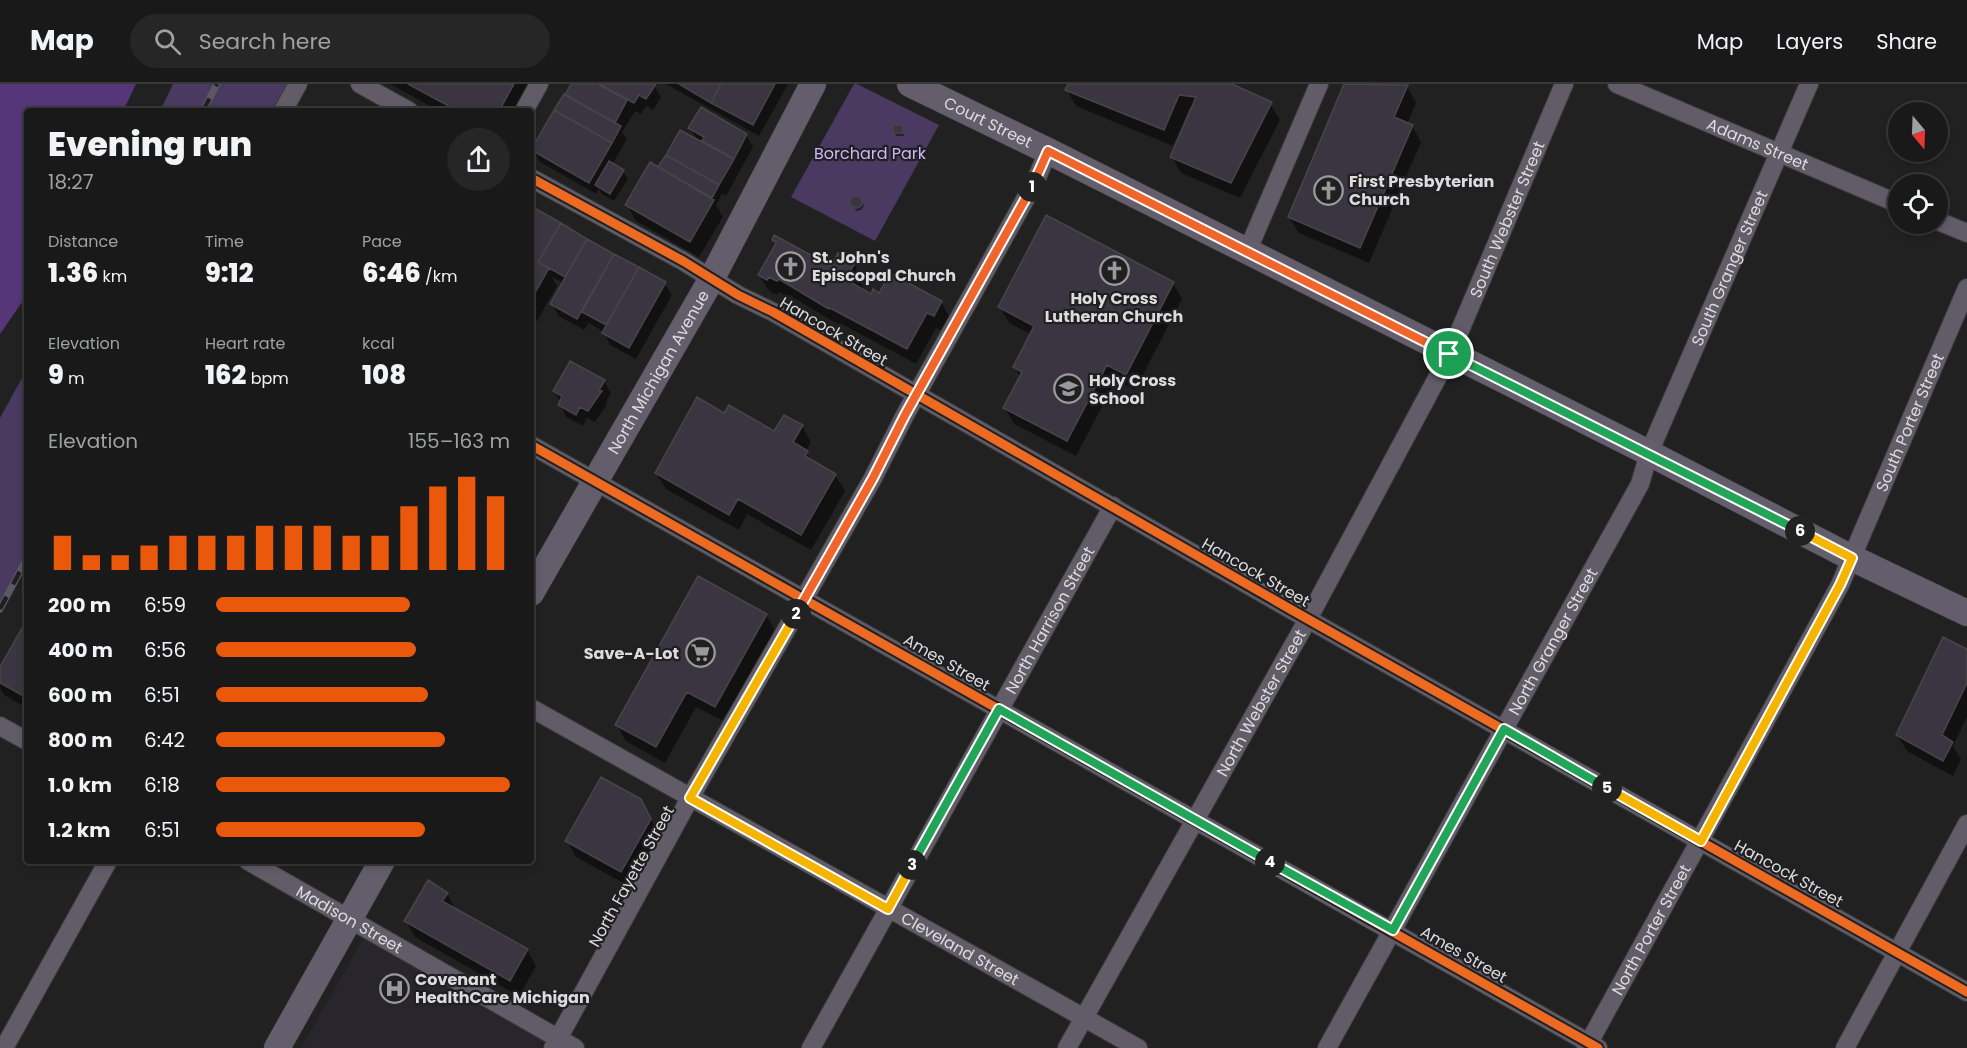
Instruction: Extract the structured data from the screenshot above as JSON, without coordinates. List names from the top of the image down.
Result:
{
  "streets": {
    "main road": ["Court Street", "North Michigan Avenue"],
    "street": [
      "Adams Street",
      "South Webster Street",
      "South Granger Street",
      "Hancock Street",
      "South Porter Street",
      "North Harrison Street",
      "North Granger Street",
      "Ames Street",
      "North Webster Street",
      "North Fayette Street",
      "Madison Street",
      "North Porter Street",
      "Cleveland Street"
    ]
  },
  "crossings": [
    ["Court Street", "South Webster Street"],
    ["Court Street", "South Granger Street"],
    ["Court Street", "South Porter Street"],
    ["Court Street", "North Granger Street"],
    ["Court Street", "North Webster Street"],
    ["Court Street", "North Fayette Street"],
    ["Court Street", "North Porter Street"],
    ["Adams Street", "South Granger Street"],
    ["South Webster Street", "North Webster Street"],
    ["South Granger Street", "North Granger Street"],
    ["Hancock Street", "North Michigan Avenue"],
    ["Hancock Street", "North Harrison Street"],
    ["Hancock Street", "North Granger Street"],
    ["Hancock Street", "North Webster Street"],
    ["Hancock Street", "North Fayette Street"],
    ["Hancock Street", "North Porter Street"],
    ["North Michigan Avenue", "Ames Street"],
    ["South Porter Street", "North Porter Street"],
    ["North Harrison Street", "Ames Street"],
    ["North Harrison Street", "Cleveland Street"],
    ["North Granger Street", "Ames Street"],
    ["Ames Street", "North Webster Street"],
    ["Ames Street", "North Fayette Street"],
    ["Ames Street", "North Porter Street"],
    ["North Webster Street", "Cleveland Street"],
    ["North Fayette Street", "Madison Street"],
    ["North Fayette Street", "Cleveland Street"]
  ],
  "parks": ["Borchard Park"],
  "places": {
    "church": ["First Presbyterian Church", "St. John's Episcopal Church", "Holy Cross Lutheran Church"],
    "school or university": ["Holy Cross School"],
    "supermarket": ["Save-A-Lot"],
    "hospital": ["Covenant HealthCare Michigan"]
  },
  "north": "bottom",
  "page": {
    "header": "Map",
    "search": "Search here",
    "nav": ["Map", "Layers", "Share"],
    "heading": ["Evening run", "18:27"],
    "pins": [
      "1",
      "6",
      "2",
      "5",
      "4",
      "3"
    ],
    "stats": [
      ["Distance", "1.36 km"],
      ["Time", "9:12"],
      ["Pace", "6:46 /km"],
      ["Elevation", "9 m"],
      ["Heart rate", "162 bpm"],
      ["kcal", "108"]
    ],
    "chart": ["Elevation", "155–163 m"],
    "list": [
      {
        "name": "200 m",
        "note": "6:59"
      },
      {
        "name": "400 m",
        "note": "6:56"
      },
      {
        "name": "600 m",
        "note": "6:51"
      },
      {
        "name": "800 m",
        "note": "6:42"
      },
      {
        "name": "1.0 km",
        "note": "6:18"
      },
      {
        "name": "1.2 km",
        "note": "6:51"
      }
    ]
  }
}
